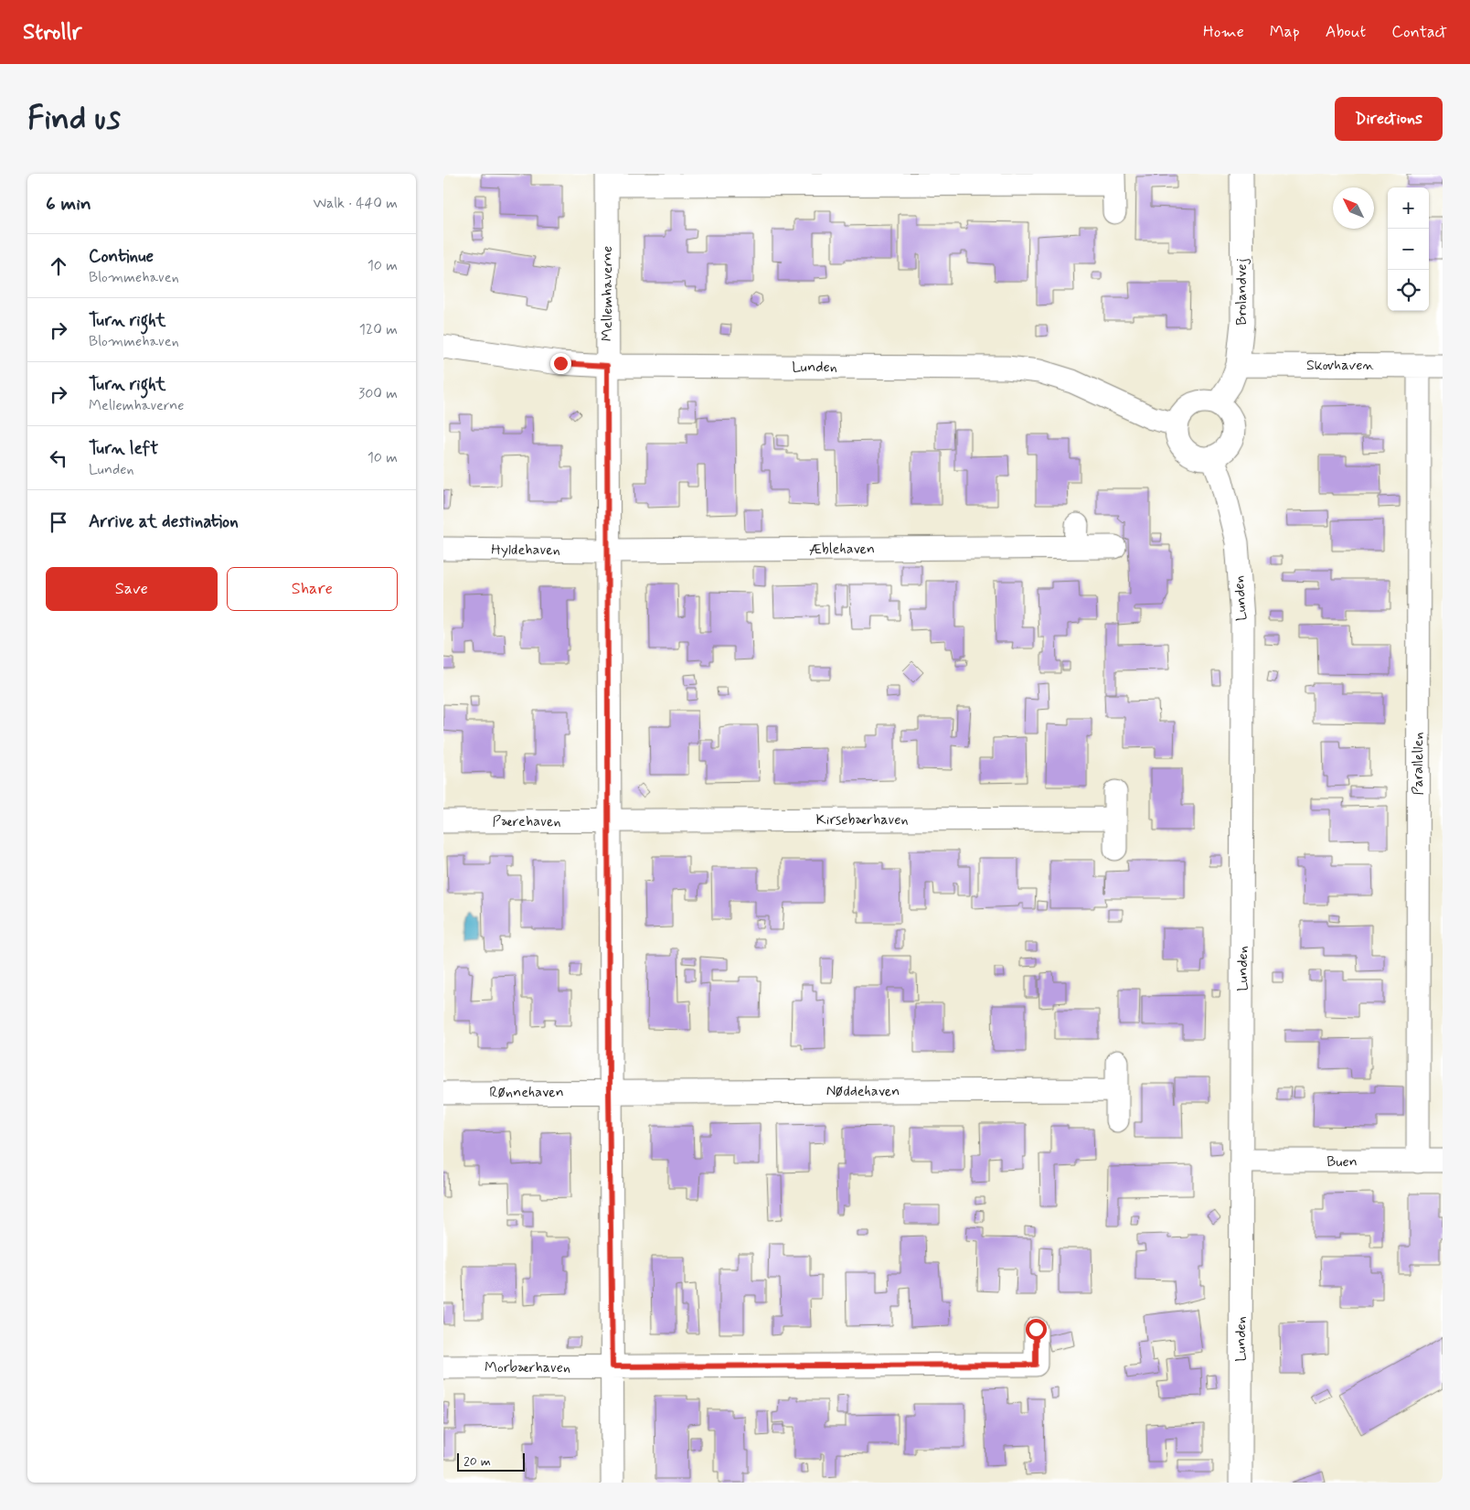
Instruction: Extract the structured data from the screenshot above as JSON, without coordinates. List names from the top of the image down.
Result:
{
  "streets": {
    "street": [
      "Brolandvej",
      "Mellemhaverne",
      "Skovhaven",
      "Lunden",
      "Æblehaven",
      "Hyldehaven",
      "Parallellen",
      "Kirsebærhaven",
      "Pærehaven",
      "Nøddehaven",
      "Rønnehaven",
      "Buen",
      "Morbærhaven"
    ]
  },
  "crossings": [
    ["Brolandvej", "Skovhaven"],
    ["Brolandvej", "Lunden"],
    ["Mellemhaverne", "Lunden"],
    ["Mellemhaverne", "Æblehaven"],
    ["Mellemhaverne", "Hyldehaven"],
    ["Mellemhaverne", "Kirsebærhaven"],
    ["Mellemhaverne", "Pærehaven"],
    ["Mellemhaverne", "Nøddehaven"],
    ["Mellemhaverne", "Rønnehaven"],
    ["Mellemhaverne", "Morbærhaven"],
    ["Skovhaven", "Parallellen"],
    ["Lunden", "Buen"],
    ["Æblehaven", "Hyldehaven"],
    ["Parallellen", "Buen"],
    ["Kirsebærhaven", "Pærehaven"],
    ["Nøddehaven", "Rønnehaven"]
  ],
  "scale_bar": "20 m",
  "north": "top left",
  "page": {
    "header": "Strollr",
    "nav": [
      "Home",
      "Map",
      "About",
      "Contact"
    ],
    "buttons": [
      "Directions",
      ["Save", "Share"]
    ],
    "title": "Find us",
    "heading": ["6 min", "Walk · 440 m"],
    "map_buttons": ["+", "−"],
    "list": [
      ["Continue", "Blommehaven", "10 m"],
      ["Turn right", "Blommehaven", "120 m"],
      ["Turn right", "Mellemhaverne", "300 m"],
      ["Turn left", "Lunden", "10 m"],
      "Arrive at destination"
    ],
    "scale": "20 m"
  }
}
